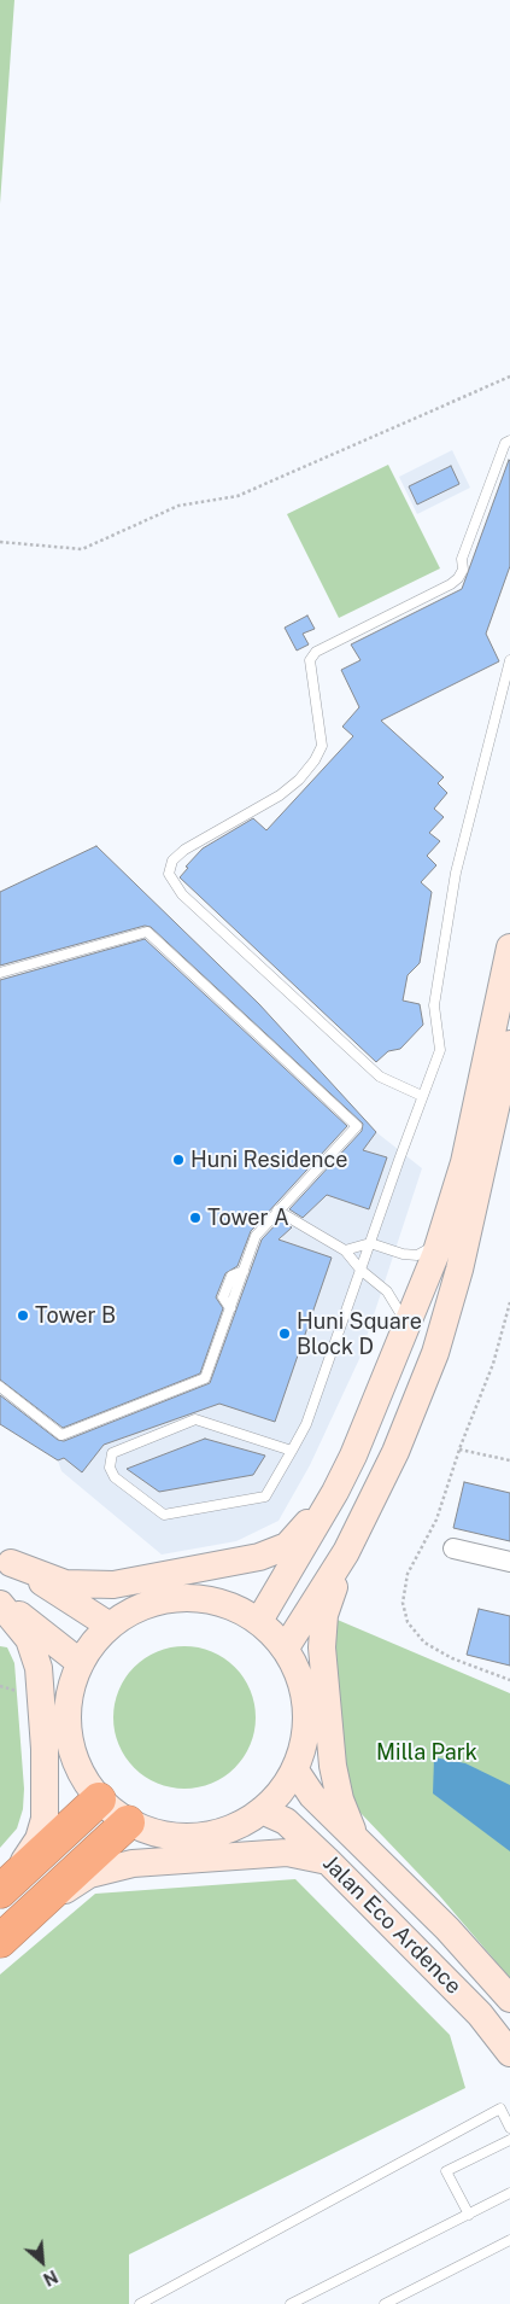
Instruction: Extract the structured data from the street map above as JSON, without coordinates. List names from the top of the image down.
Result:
{
  "streets": {
    "street": ["Jalan Eco Ardence"]
  },
  "parks": ["Milla Park"],
  "places": [
    "Huni Residence",
    "Tower A",
    "Tower B",
    "Huni Square Block D"
  ],
  "north": "bottom right"
}
